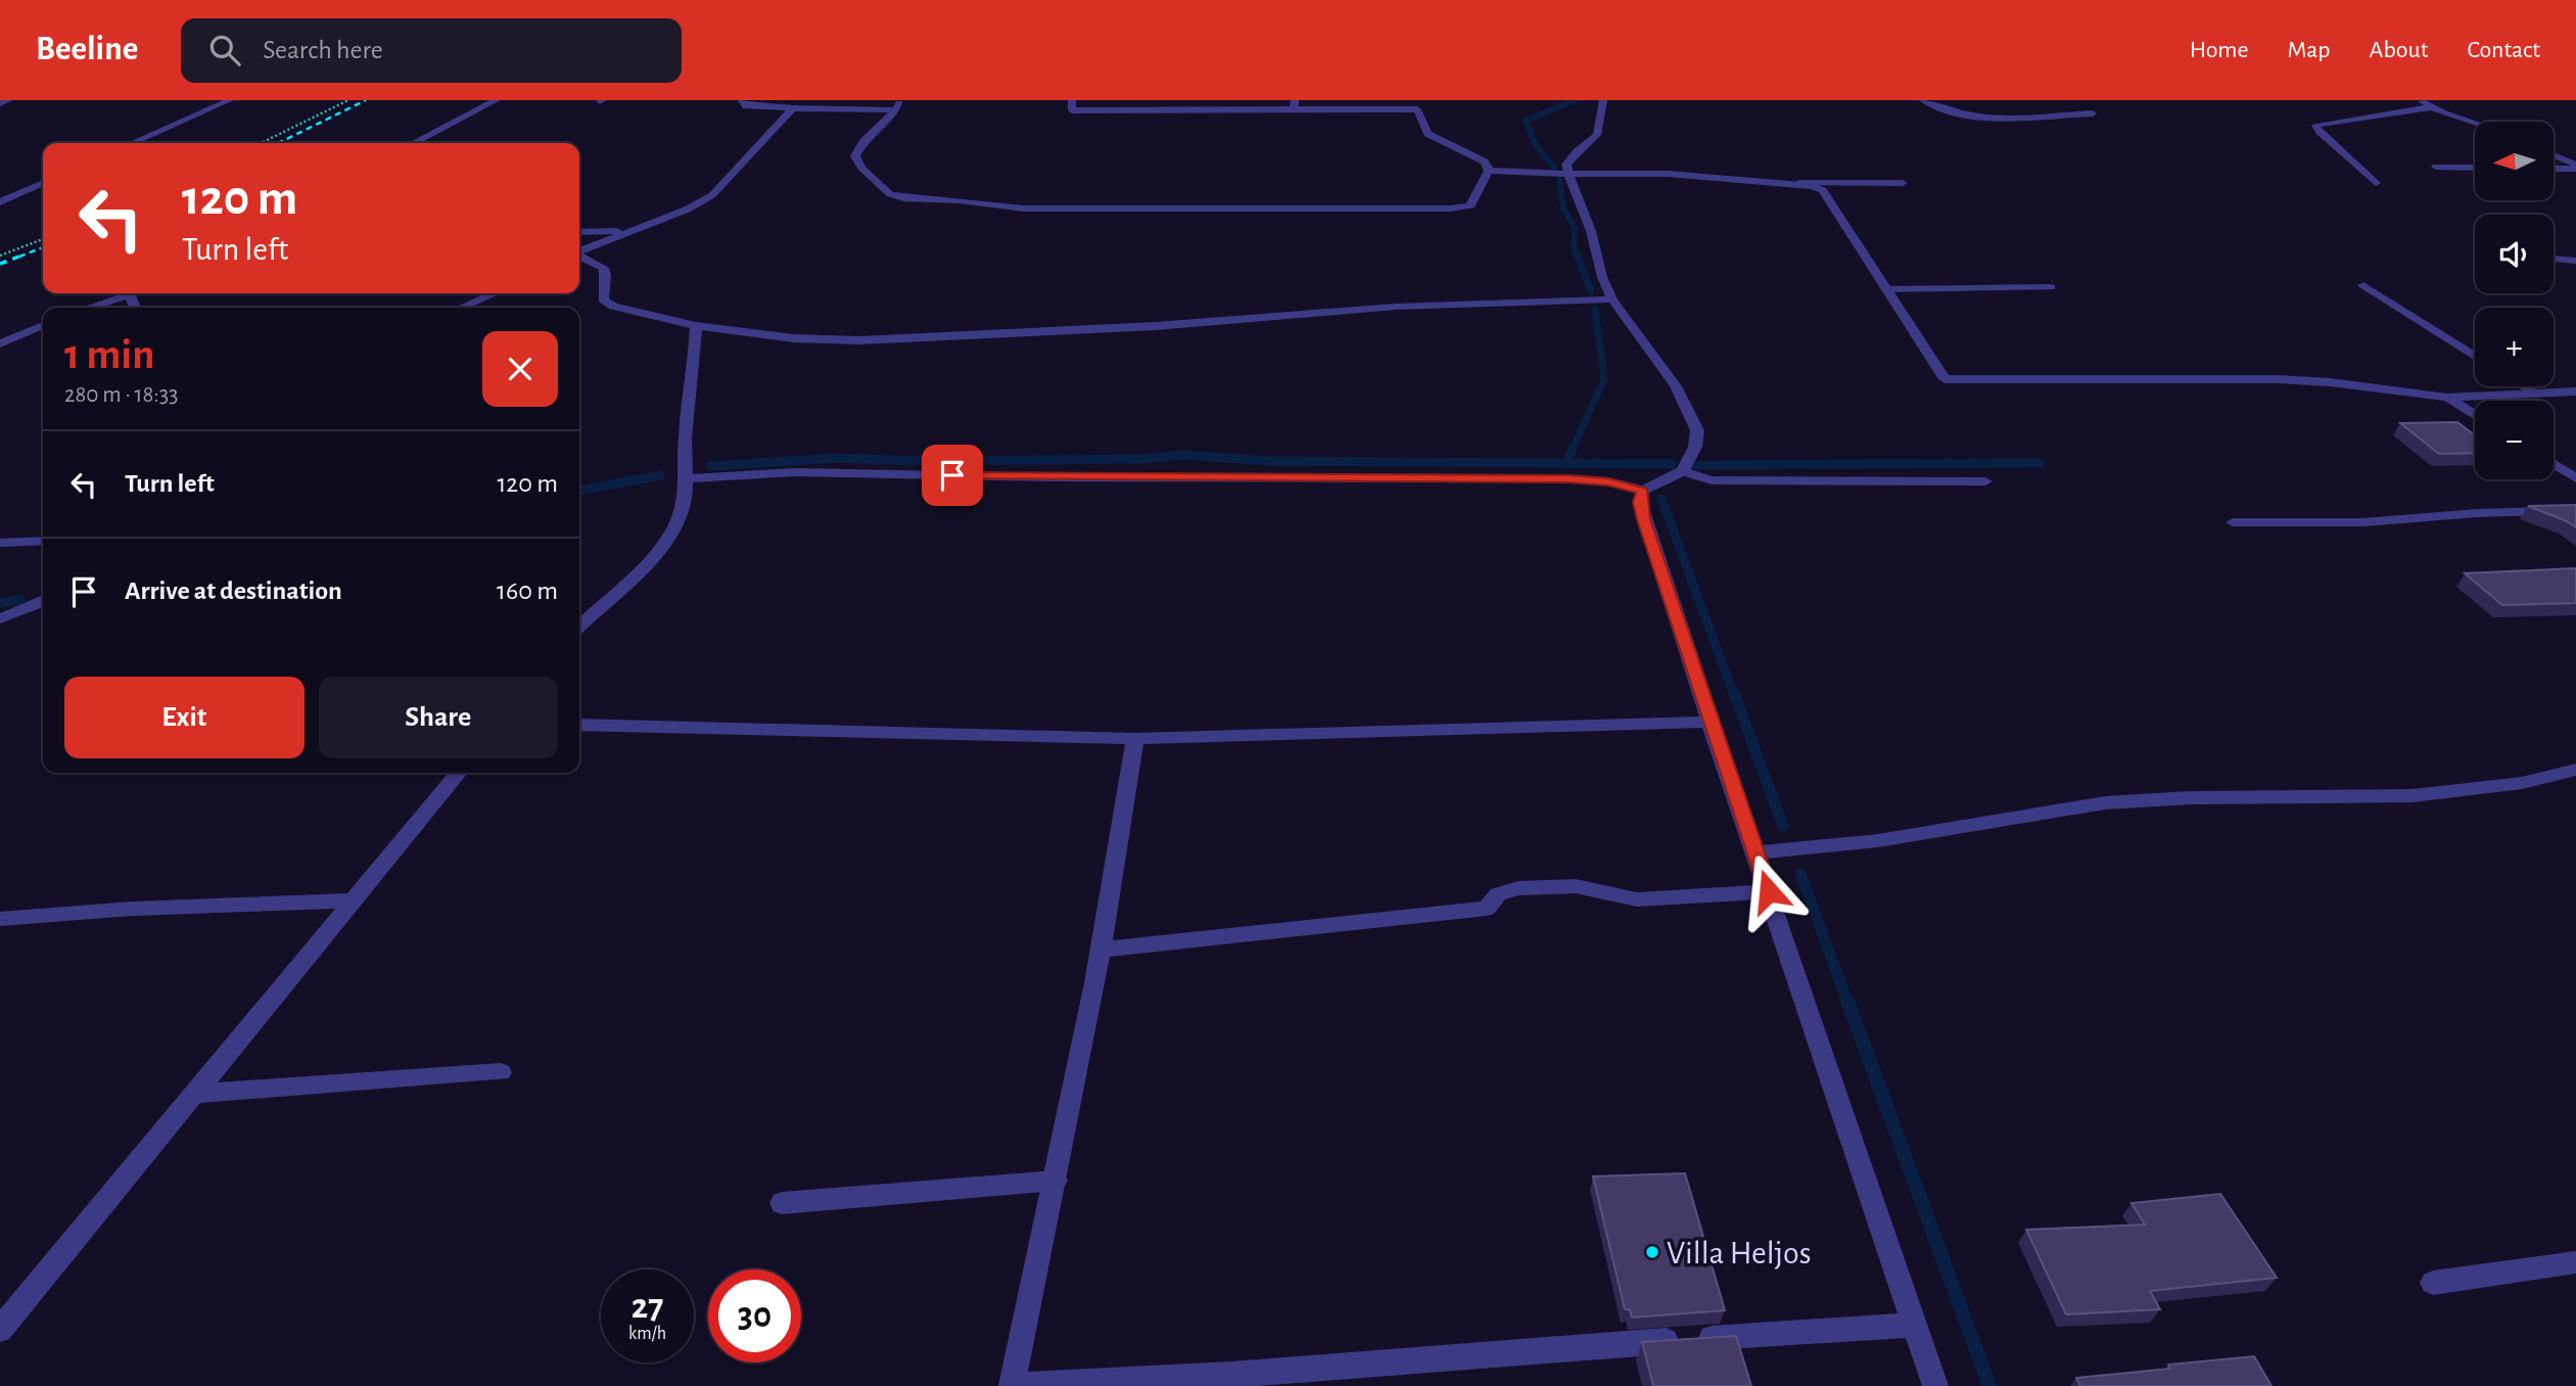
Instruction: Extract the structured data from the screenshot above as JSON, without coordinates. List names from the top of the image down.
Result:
{
  "places": ["Villa Heljos"],
  "north": "left",
  "page": {
    "header": "Beeline",
    "search": "Search here",
    "nav": [
      "Home",
      "Map",
      "About",
      "Contact"
    ],
    "map_buttons": ["+", "−"],
    "turn": ["120 m", "Turn left"],
    "heading": ["1 min", "280 m · 18:33"],
    "list": [
      {
        "name": "Turn left",
        "value": "120 m"
      },
      {
        "name": "Arrive at destination",
        "value": "160 m"
      }
    ],
    "buttons": ["Exit", "Share"],
    "speed": "27 km/h",
    "limit": "30"
  }
}
